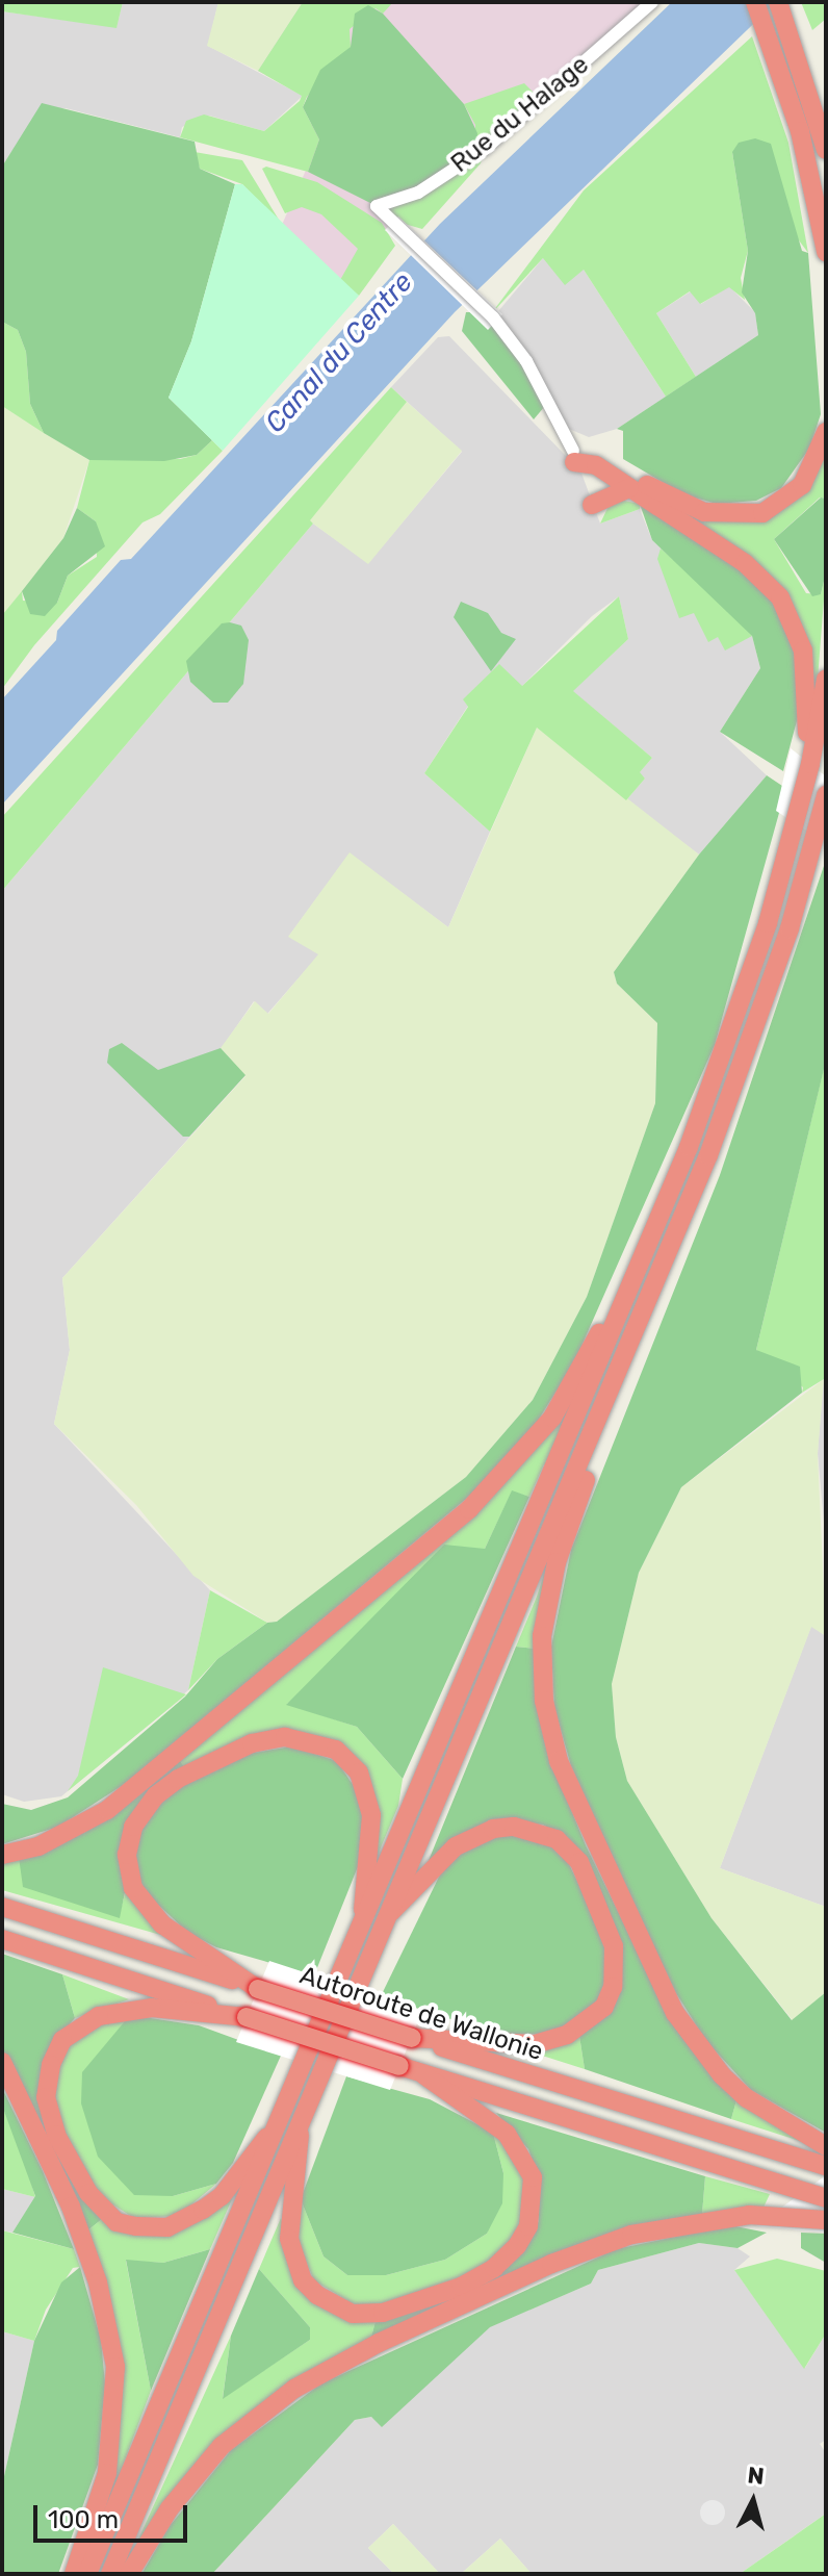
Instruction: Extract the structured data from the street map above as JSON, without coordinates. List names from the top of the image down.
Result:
{
  "streets": {
    "highway": ["Autoroute de Wallonie"],
    "street": ["Rue du Halage"]
  },
  "water": ["Canal du Centre"],
  "scale_bar": "100 m",
  "north": "top"
}
